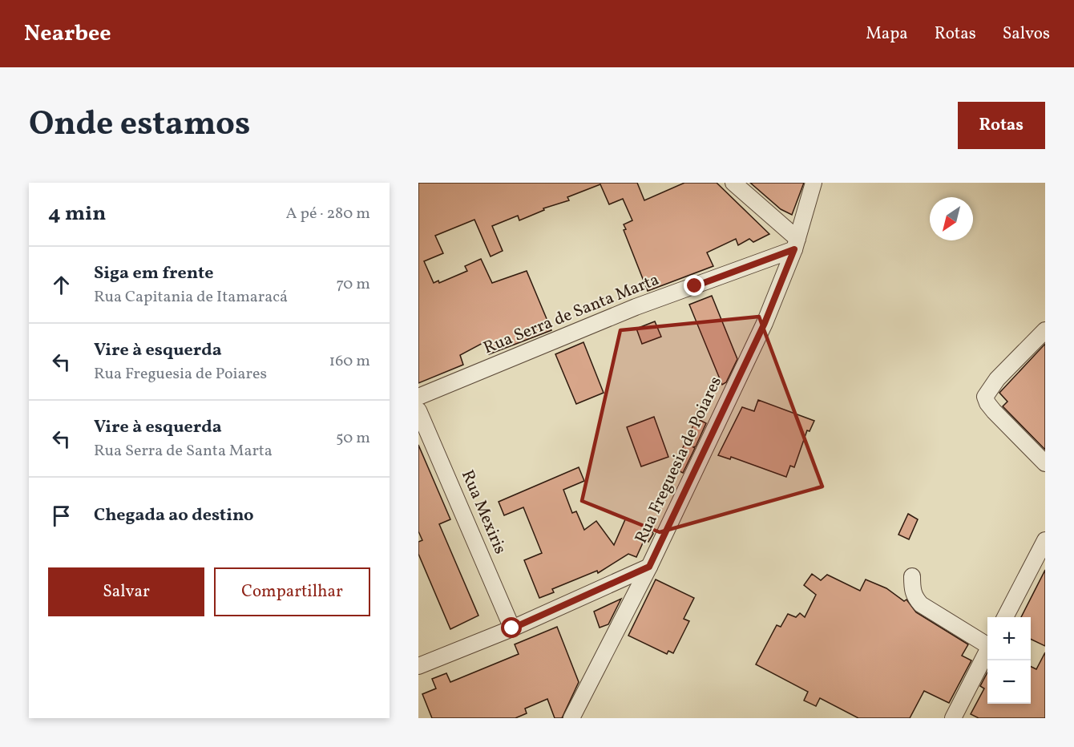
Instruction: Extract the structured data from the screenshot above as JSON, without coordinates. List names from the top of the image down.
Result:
{
  "streets": {
    "street": ["Rua Serra de Santa Marta", "Rua Freguesia de Poiares", "Rua Mexiris"]
  },
  "crossings": [
    ["Rua Serra de Santa Marta", "Rua Freguesia de Poiares"]
  ],
  "north": "bottom left",
  "page": {
    "header": "Nearbee",
    "nav": ["Mapa", "Rotas", "Salvos"],
    "title": "Onde estamos",
    "buttons": [
      "Rotas",
      ["Salvar", "Compartilhar"]
    ],
    "heading": ["4 min", "A pé · 280 m"],
    "list": [
      ["Siga em frente", "Rua Capitania de Itamaracá", "70 m"],
      ["Vire à esquerda", "Rua Freguesia de Poiares", "160 m"],
      ["Vire à esquerda", "Rua Serra de Santa Marta", "50 m"],
      "Chegada ao destino"
    ],
    "map_buttons": ["+", "−"]
  }
}
